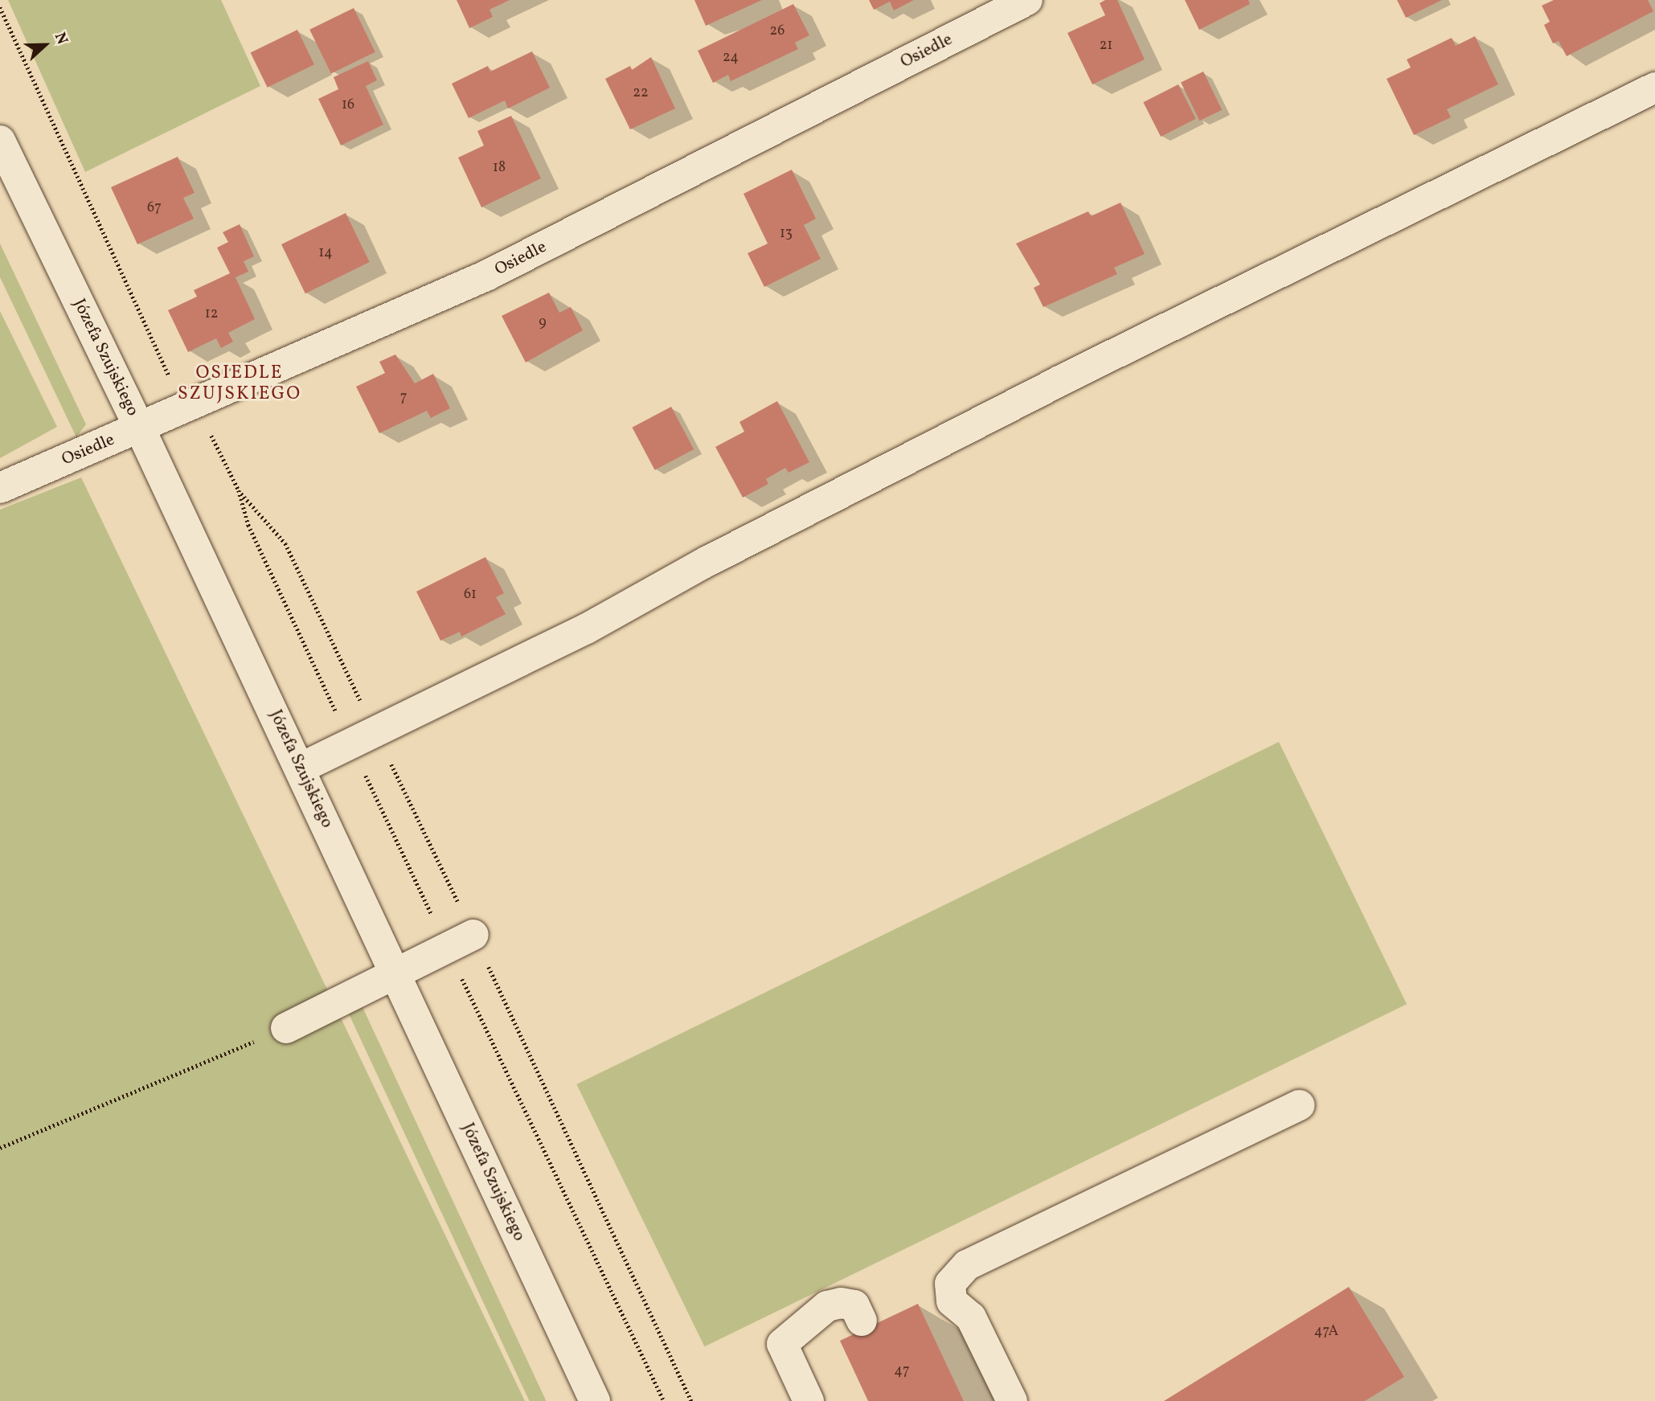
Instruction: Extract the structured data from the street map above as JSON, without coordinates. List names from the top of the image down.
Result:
{
  "streets": {
    "street": ["Osiedle", "Józefa Szujskiego"]
  },
  "crossings": [
    ["Osiedle", "Józefa Szujskiego"]
  ],
  "districts": ["OSIEDLE SZUJSKIEGO"],
  "house_numbers": [
    "26",
    "21",
    "24",
    "22",
    "16",
    "18",
    "67",
    "13",
    "14",
    "12",
    "9",
    "7",
    "61",
    "47A",
    "47"
  ],
  "north": "right"
}
